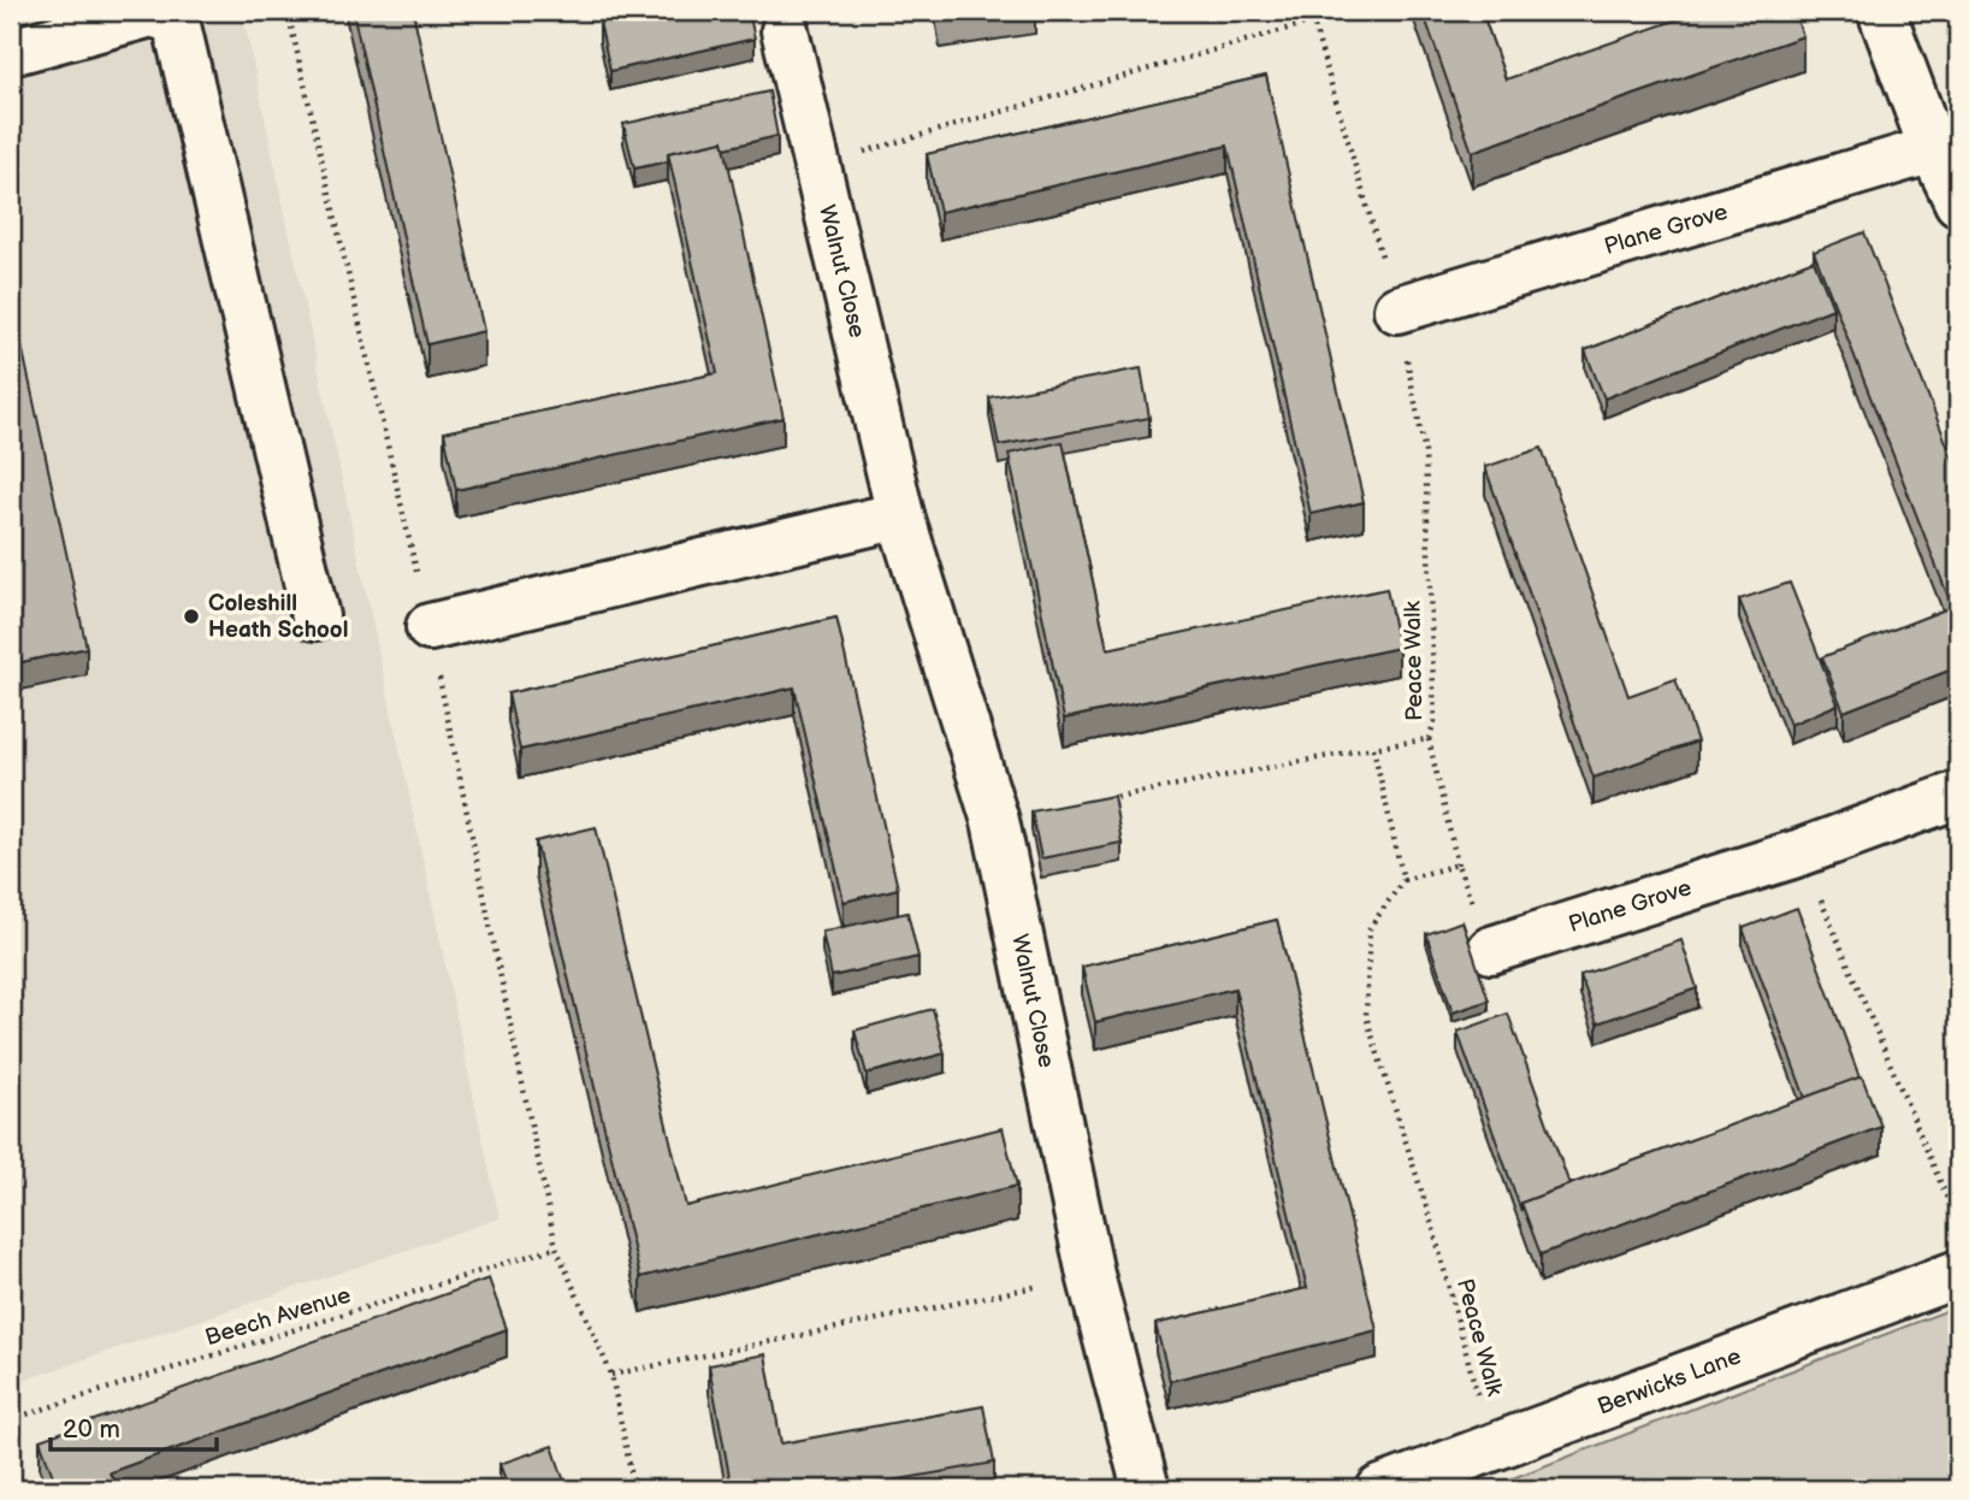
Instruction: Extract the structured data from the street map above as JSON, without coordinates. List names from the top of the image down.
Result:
{
  "streets": {
    "street": ["Plane Grove", "Walnut Close", "Berwicks Lane"],
    "path": ["Peace Walk", "Beech Avenue"]
  },
  "crossings": [
    ["Plane Grove", "Peace Walk"],
    ["Peace Walk", "Berwicks Lane"]
  ],
  "places": ["Coleshill Heath School"],
  "scale_bar": "20 m"
}
